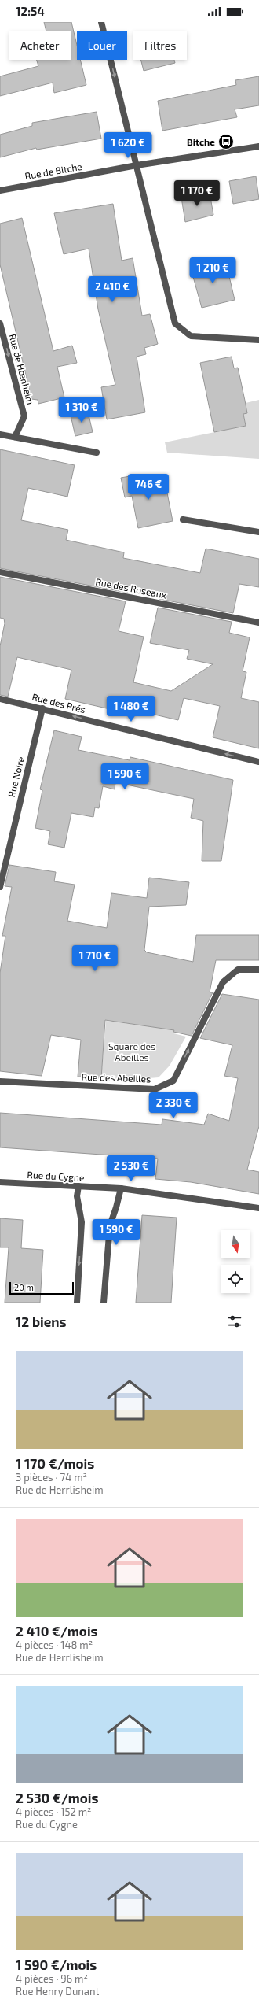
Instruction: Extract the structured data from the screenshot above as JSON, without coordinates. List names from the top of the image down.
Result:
{
  "streets": {
    "street": [
      "Rue de Bitche",
      "Rue de Hœnheim",
      "Rue des Roseaux",
      "Rue des Prés",
      "Rue Noire",
      "Rue des Abeilles",
      "Rue du Cygne"
    ]
  },
  "crossings": [
    ["Rue des Prés", "Rue Noire"]
  ],
  "one_way": ["Rue de Hœnheim", "Rue des Prés", "Rue des Abeilles"],
  "parks": ["Square des Abeilles"],
  "places": {
    "bus stop": ["Bitche"]
  },
  "scale_bar": "20 m",
  "north": "bottom",
  "page": {
    "status": "12:54",
    "chip": ["Acheter", "Louer", "Filtres"],
    "price": [
      "1 620 €",
      "1 170 €",
      "1 210 €",
      "2 410 €",
      "1 310 €",
      "746 €",
      "1 480 €",
      "1 590 €",
      "1 710 €",
      "2 330 €",
      "2 530 €",
      "1 590 €"
    ],
    "scale": "20 m",
    "heading": "12 biens",
    "list": [
      {
        "name": "1 170 €/mois",
        "note": "3 pièces · 74 m² · Rue de Herrlisheim"
      },
      {
        "name": "2 410 €/mois",
        "note": "4 pièces · 148 m² · Rue de Herrlisheim"
      },
      {
        "name": "2 530 €/mois",
        "note": "4 pièces · 152 m² · Rue du Cygne"
      },
      {
        "name": "1 590 €/mois",
        "note": "4 pièces · 96 m² · Rue Henry Dunant"
      }
    ]
  }
}
